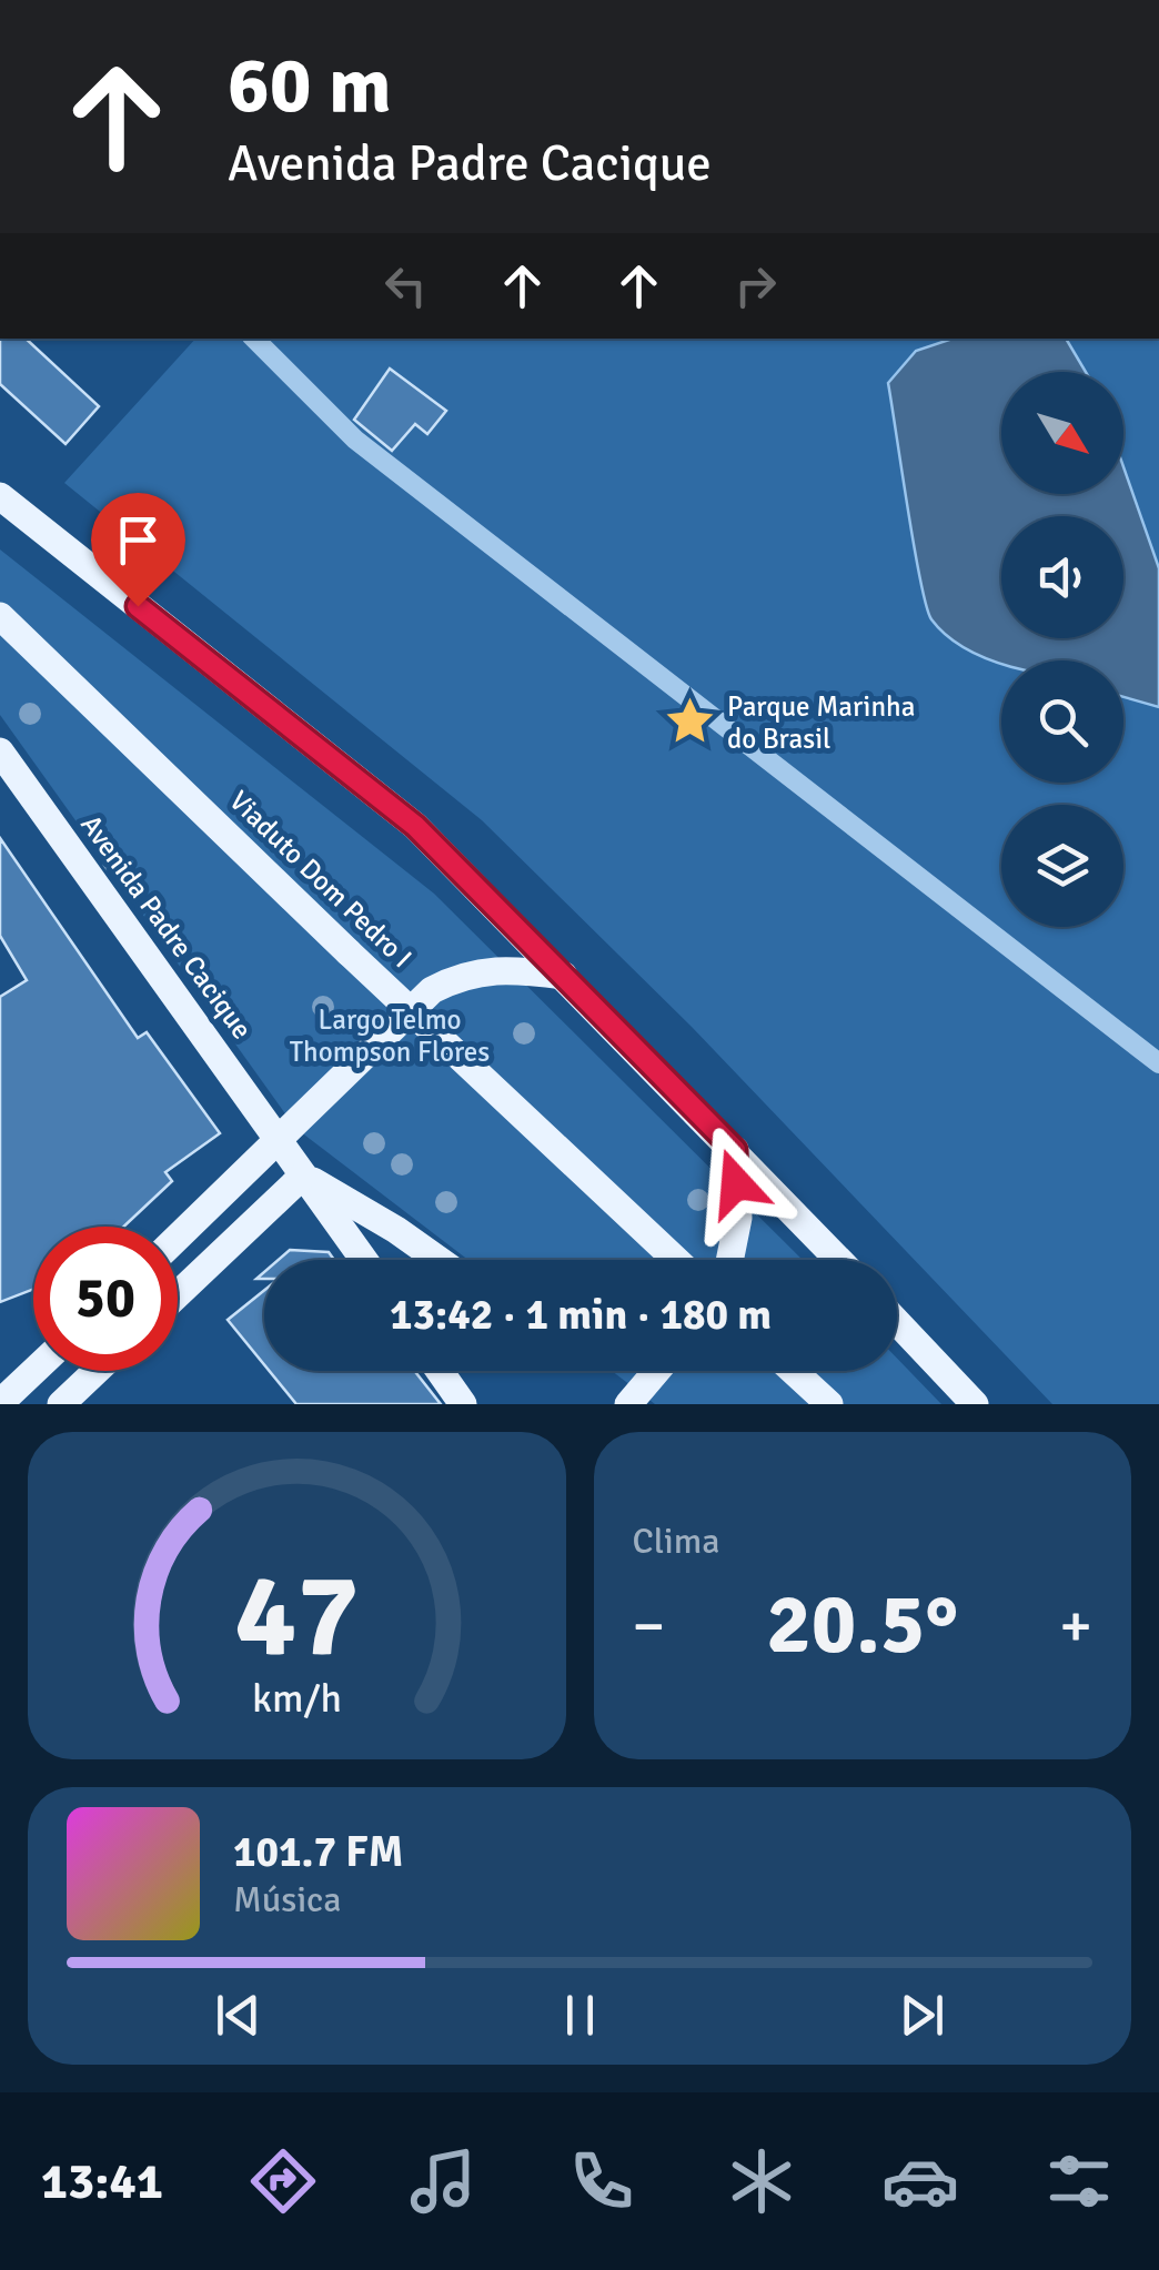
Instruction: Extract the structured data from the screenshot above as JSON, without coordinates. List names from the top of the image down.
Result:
{
  "streets": {
    "main road": ["Viaduto Dom Pedro I", "Avenida Padre Cacique"]
  },
  "parks": ["Largo Telmo Thompson Flores"],
  "places": {
    "place": ["Parque Marinha do Brasil"]
  },
  "north": "bottom right",
  "page": {
    "turn": ["60 m", "Avenida Padre Cacique"],
    "limit": "50",
    "trip": "13:42 · 1 min · 180 m",
    "tile": "Clima",
    "heat": ["−", "20.5°", "+"],
    "song": ["101.7 FM", "Música"],
    "tabs": "13:41",
    "gauge": ["47", "km/h"]
  }
}
